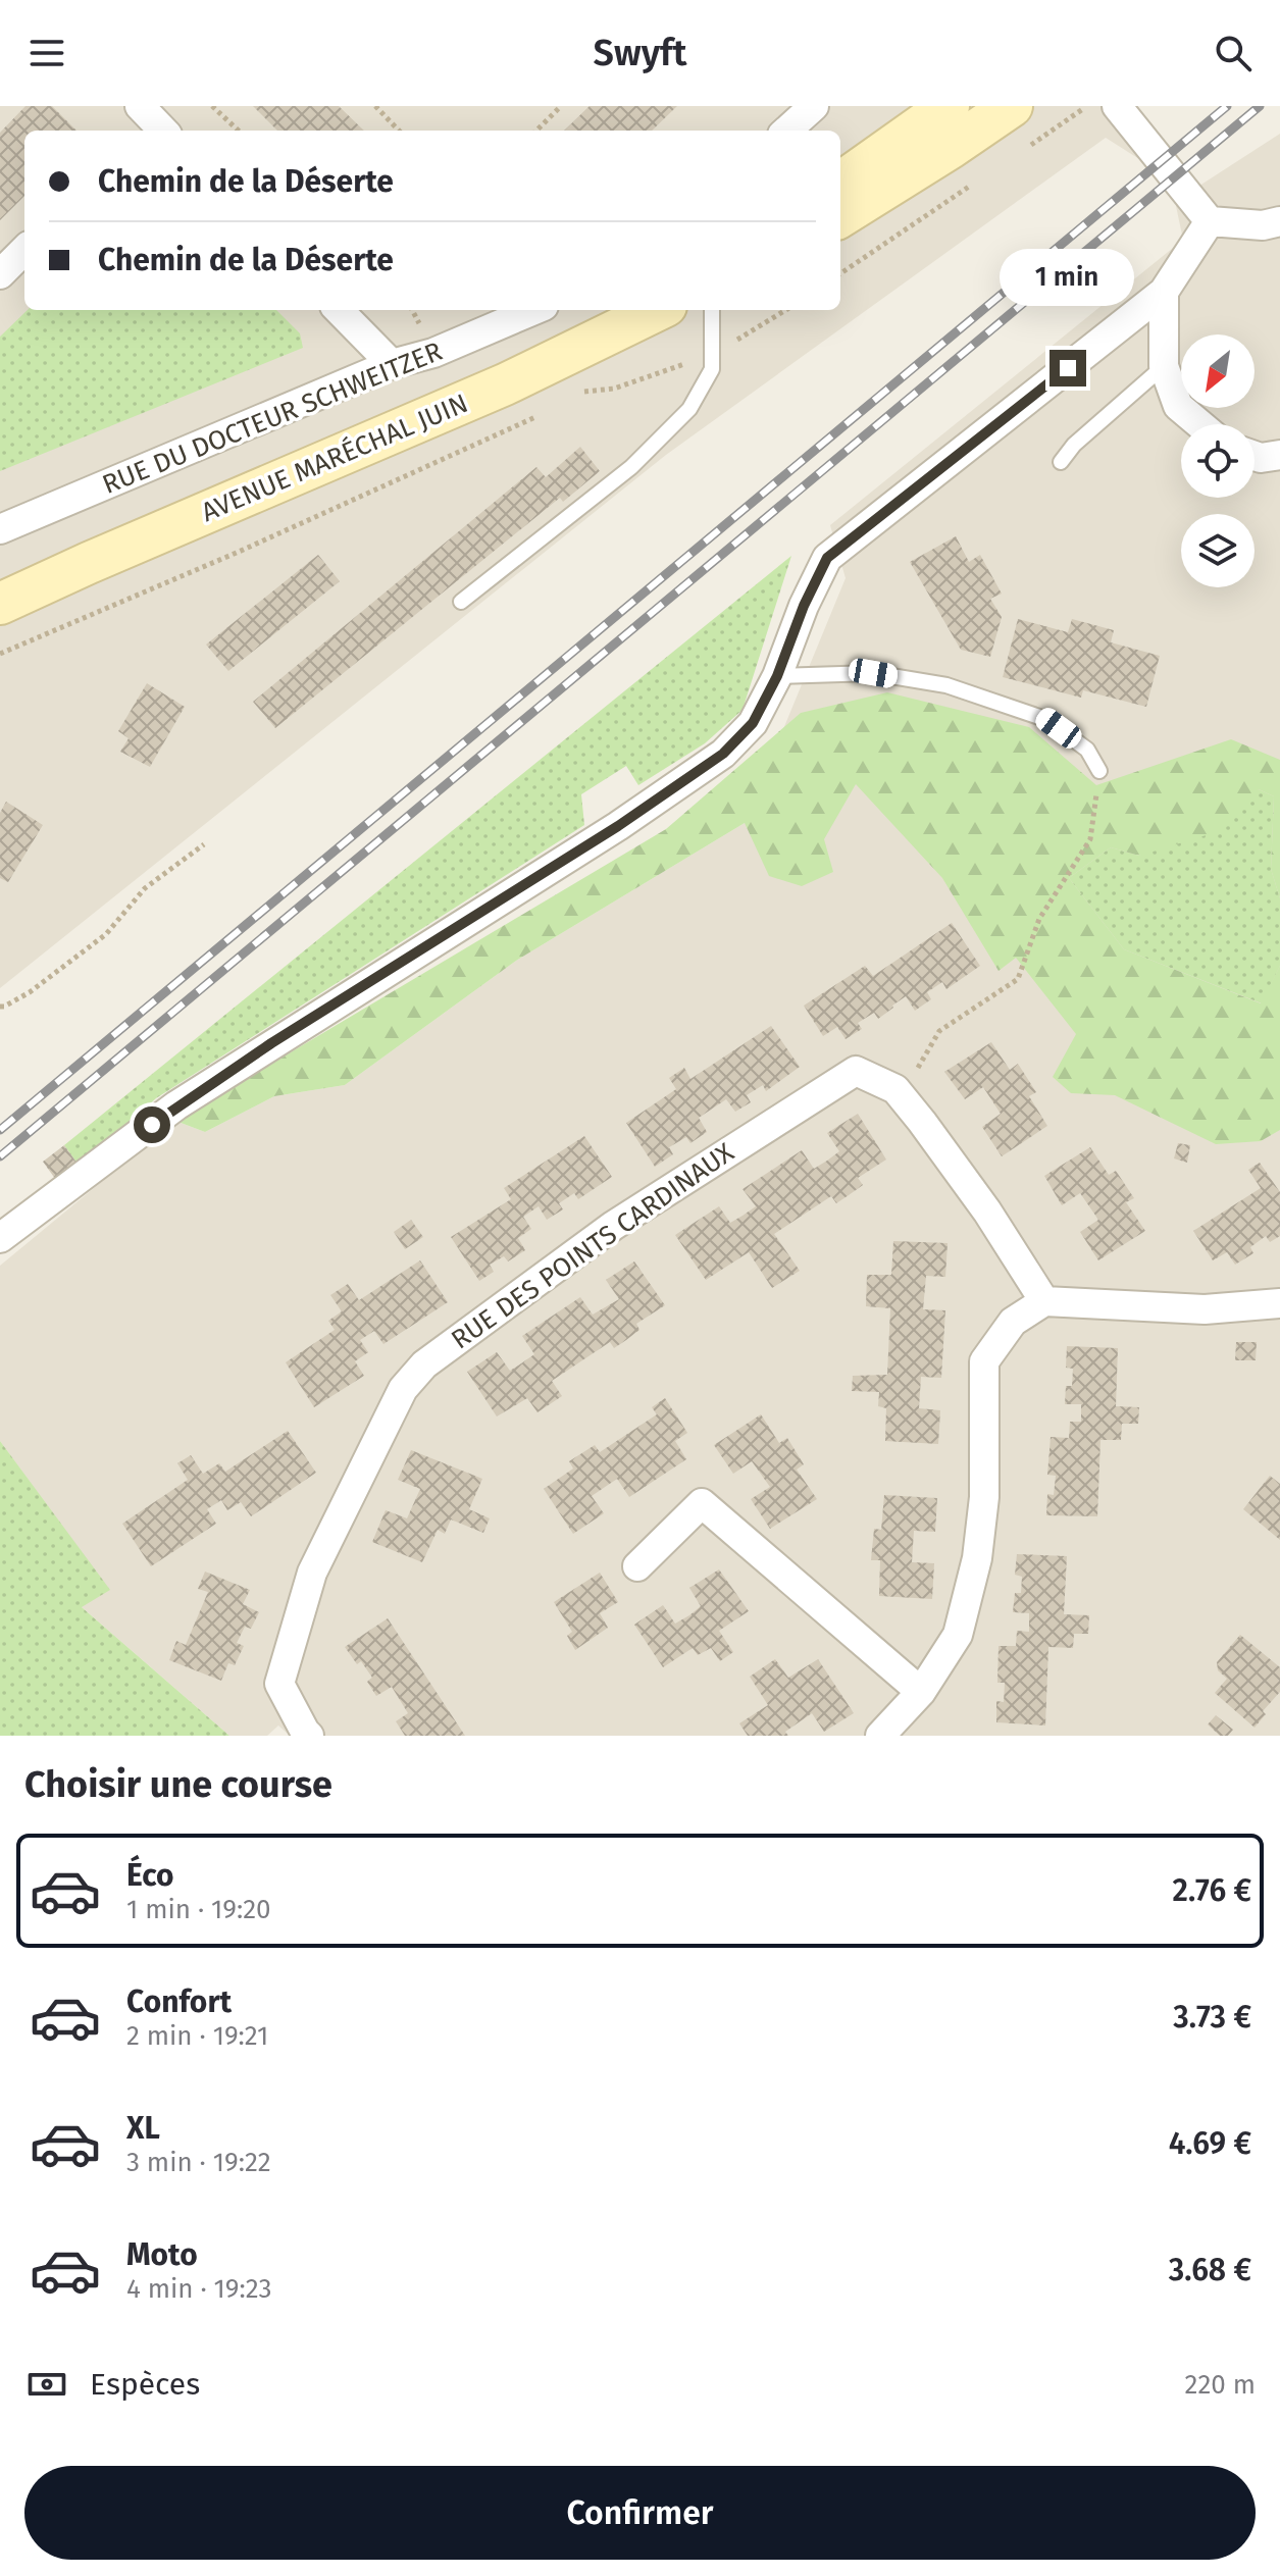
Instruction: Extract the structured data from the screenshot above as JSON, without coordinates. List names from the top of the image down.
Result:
{
  "streets": {
    "main road": ["AVENUE MARÉCHAL JUIN"],
    "street": ["RUE DU DOCTEUR SCHWEITZER", "RUE DES POINTS CARDINAUX"]
  },
  "north": "bottom left",
  "page": {
    "header": "Swyft",
    "banner": ["Chemin de la Déserte", "Chemin de la Déserte"],
    "bubble": "1 min",
    "heading": "Choisir une course",
    "list": [
      {
        "name": "Éco",
        "note": "1 min · 19:20",
        "value": "2.76 €"
      },
      {
        "name": "Confort",
        "note": "2 min · 19:21",
        "value": "3.73 €"
      },
      {
        "name": "XL",
        "note": "3 min · 19:22",
        "value": "4.69 €"
      },
      {
        "name": "Moto",
        "note": "4 min · 19:23",
        "value": "3.68 €"
      }
    ],
    "pay": ["Espèces", "220 m"],
    "buttons": "Confirmer"
  }
}
